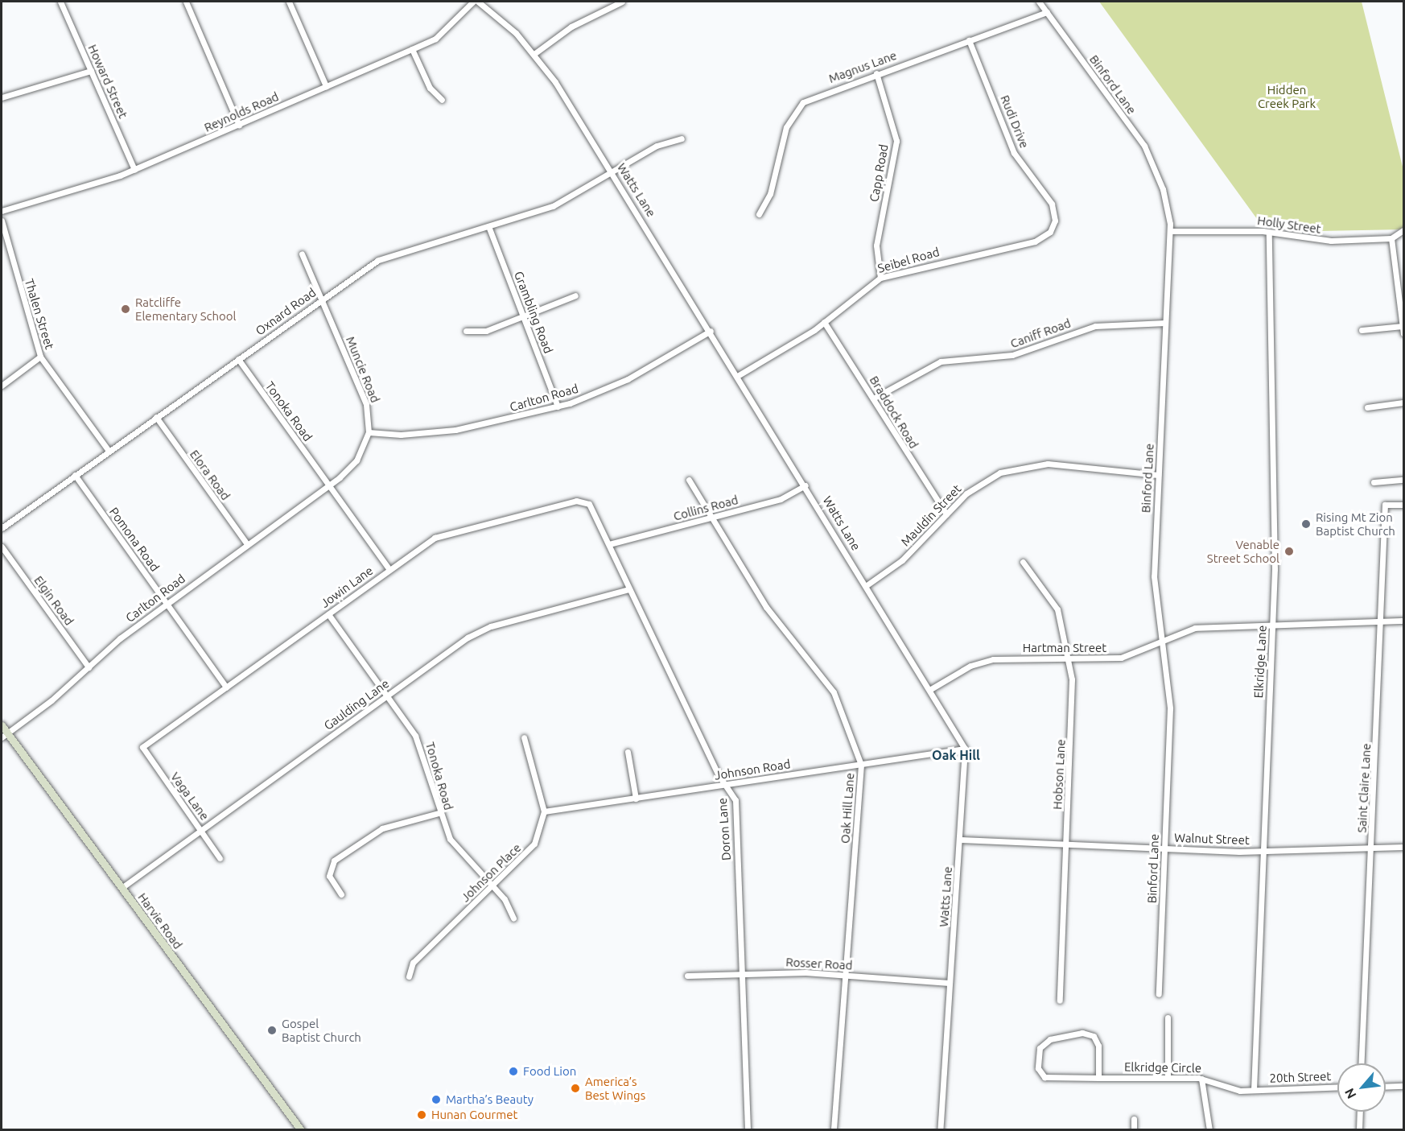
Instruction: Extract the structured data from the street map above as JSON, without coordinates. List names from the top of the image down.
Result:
{
  "streets": {
    "street": [
      "Magnus Lane",
      "Howard Street",
      "Binford Lane",
      "Reynolds Road",
      "Rudi Drive",
      "Capp Road",
      "Watts Lane",
      "Holly Street",
      "Seibel Road",
      "Oxnard Road",
      "Grambling Road",
      "Thalen Street",
      "Caniff Road",
      "Muncie Road",
      "Carlton Road",
      "Tonoka Road",
      "Braddock Road",
      "Elora Road",
      "Collins Road",
      "Mauldin Street",
      "Pomona Road",
      "Jowin Lane",
      "Elgin Road",
      "Hartman Street",
      "Elkridge Lane",
      "Gaulding Lane",
      "Johnson Road",
      "Hobson Lane",
      "Saint Claire Lane",
      "Vaga Lane",
      "Oak Hill Lane",
      "Doron Lane",
      "Walnut Street",
      "Johnson Place",
      "Harvie Road",
      "Rosser Road",
      "Elkridge Circle",
      "20th Street"
    ]
  },
  "crossings": [
    ["Magnus Lane", "Binford Lane"],
    ["Magnus Lane", "Rudi Drive"],
    ["Magnus Lane", "Capp Road"],
    ["Howard Street", "Reynolds Road"],
    ["Binford Lane", "Holly Street"],
    ["Binford Lane", "Caniff Road"],
    ["Binford Lane", "Mauldin Street"],
    ["Binford Lane", "Hartman Street"],
    ["Binford Lane", "Walnut Street"],
    ["Rudi Drive", "Seibel Road"],
    ["Capp Road", "Seibel Road"],
    ["Watts Lane", "Seibel Road"],
    ["Watts Lane", "Oxnard Road"],
    ["Watts Lane", "Carlton Road"],
    ["Watts Lane", "Collins Road"],
    ["Watts Lane", "Mauldin Street"],
    ["Watts Lane", "Hartman Street"],
    ["Watts Lane", "Johnson Road"],
    ["Watts Lane", "Walnut Street"],
    ["Watts Lane", "Rosser Road"],
    ["Holly Street", "Elkridge Lane"],
    ["Seibel Road", "Braddock Road"],
    ["Oxnard Road", "Grambling Road"],
    ["Oxnard Road", "Thalen Street"],
    ["Oxnard Road", "Muncie Road"],
    ["Oxnard Road", "Tonoka Road"],
    ["Oxnard Road", "Elora Road"],
    ["Oxnard Road", "Pomona Road"],
    ["Grambling Road", "Carlton Road"],
    ["Caniff Road", "Braddock Road"],
    ["Muncie Road", "Carlton Road"],
    ["Carlton Road", "Tonoka Road"],
    ["Carlton Road", "Elora Road"],
    ["Carlton Road", "Pomona Road"],
    ["Carlton Road", "Elgin Road"],
    ["Carlton Road", "Harvie Road"],
    ["Tonoka Road", "Jowin Lane"],
    ["Tonoka Road", "Gaulding Lane"],
    ["Tonoka Road", "Johnson Place"],
    ["Braddock Road", "Mauldin Street"],
    ["Collins Road", "Oak Hill Lane"],
    ["Collins Road", "Doron Lane"],
    ["Pomona Road", "Jowin Lane"],
    ["Jowin Lane", "Vaga Lane"],
    ["Jowin Lane", "Doron Lane"],
    ["Hartman Street", "Elkridge Lane"],
    ["Hartman Street", "Hobson Lane"],
    ["Hartman Street", "Saint Claire Lane"],
    ["Elkridge Lane", "Walnut Street"],
    ["Elkridge Lane", "Elkridge Circle"],
    ["Elkridge Lane", "20th Street"],
    ["Gaulding Lane", "Vaga Lane"],
    ["Gaulding Lane", "Doron Lane"],
    ["Gaulding Lane", "Harvie Road"],
    ["Johnson Road", "Oak Hill Lane"],
    ["Johnson Road", "Doron Lane"],
    ["Johnson Road", "Johnson Place"],
    ["Hobson Lane", "Walnut Street"],
    ["Saint Claire Lane", "Walnut Street"],
    ["Oak Hill Lane", "Rosser Road"],
    ["Doron Lane", "Rosser Road"],
    ["Elkridge Circle", "20th Street"]
  ],
  "districts": ["Oak Hill"],
  "parks": ["Hidden Creek Park"],
  "places": [
    "Ratcliffe Elementary School",
    "Rising Mt Zion Baptist Church",
    "Venable Street School",
    "Gospel Baptist Church",
    "Food Lion",
    "America’s Best Wings",
    "Martha’s Beauty",
    "Hunan Gourmet"
  ],
  "north": "bottom left"
}
